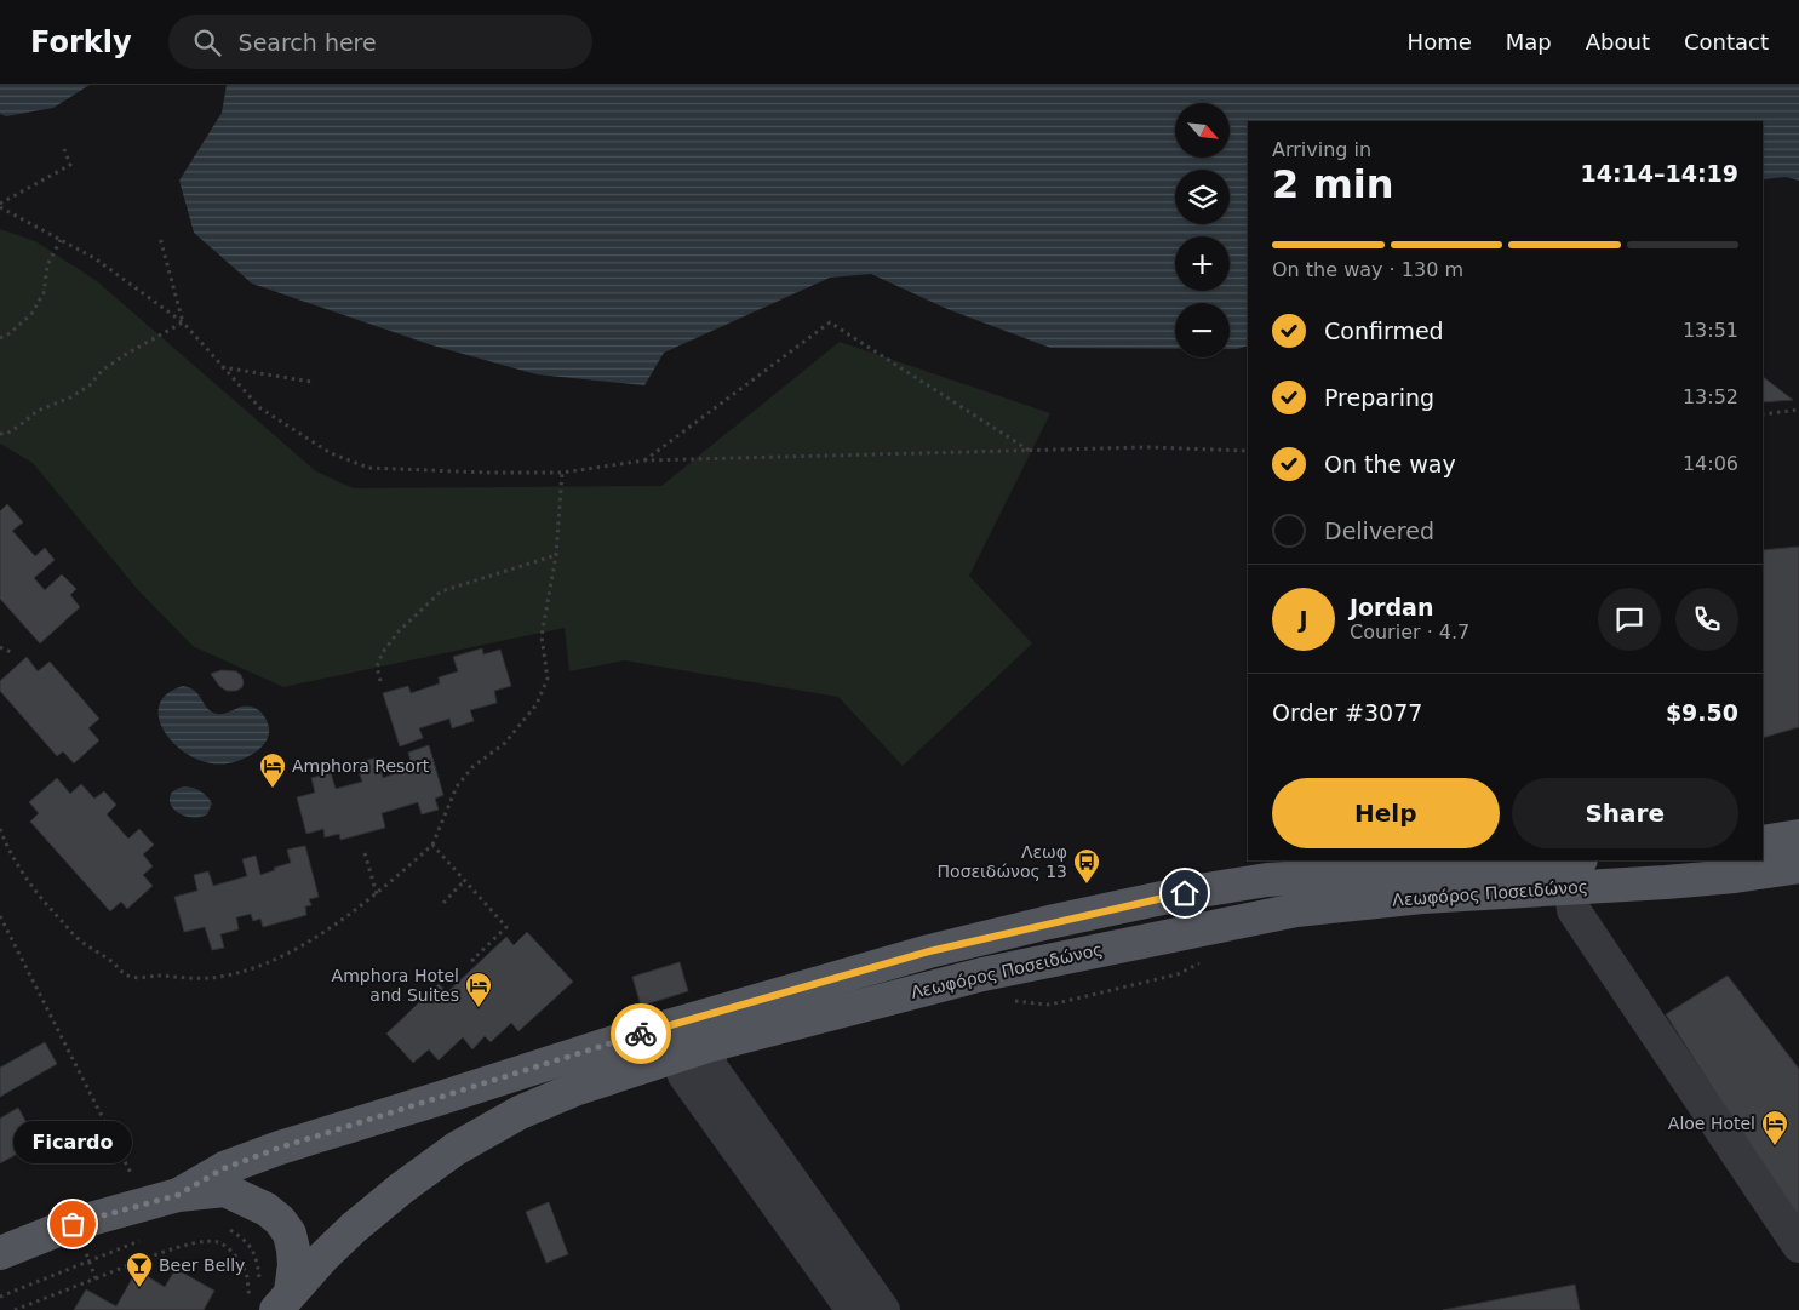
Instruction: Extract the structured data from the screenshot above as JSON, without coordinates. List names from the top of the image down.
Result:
{
  "streets": {
    "main road": ["Λεωφόρος Ποσειδώνος"]
  },
  "places": {
    "hotel": ["Amphora Resort", "Amphora Hotel and Suites", "Aloe Hotel"],
    "bus stop": ["Λεωφ Ποσειδώνος 13"],
    "other": ["Ficardo"],
    "bar": ["Beer Belly"]
  },
  "north": "bottom right",
  "page": {
    "header": "Forkly",
    "search": "Search here",
    "nav": [
      "Home",
      "Map",
      "About",
      "Contact"
    ],
    "map_buttons": ["+", "−"],
    "heading": ["2 min", "Arriving in", "14:14–14:19"],
    "panel": [
      "Jordan",
      "Courier · 4.7",
      "Order #3077",
      "$9.50"
    ],
    "bar": "On the way · 130 m",
    "list": [
      ["Confirmed", "13:51"],
      ["Preparing", "13:52"],
      ["On the way", "14:06"],
      "Delivered"
    ],
    "round": "J",
    "buttons": ["Help", "Share"],
    "bubble": "Ficardo"
  }
}
